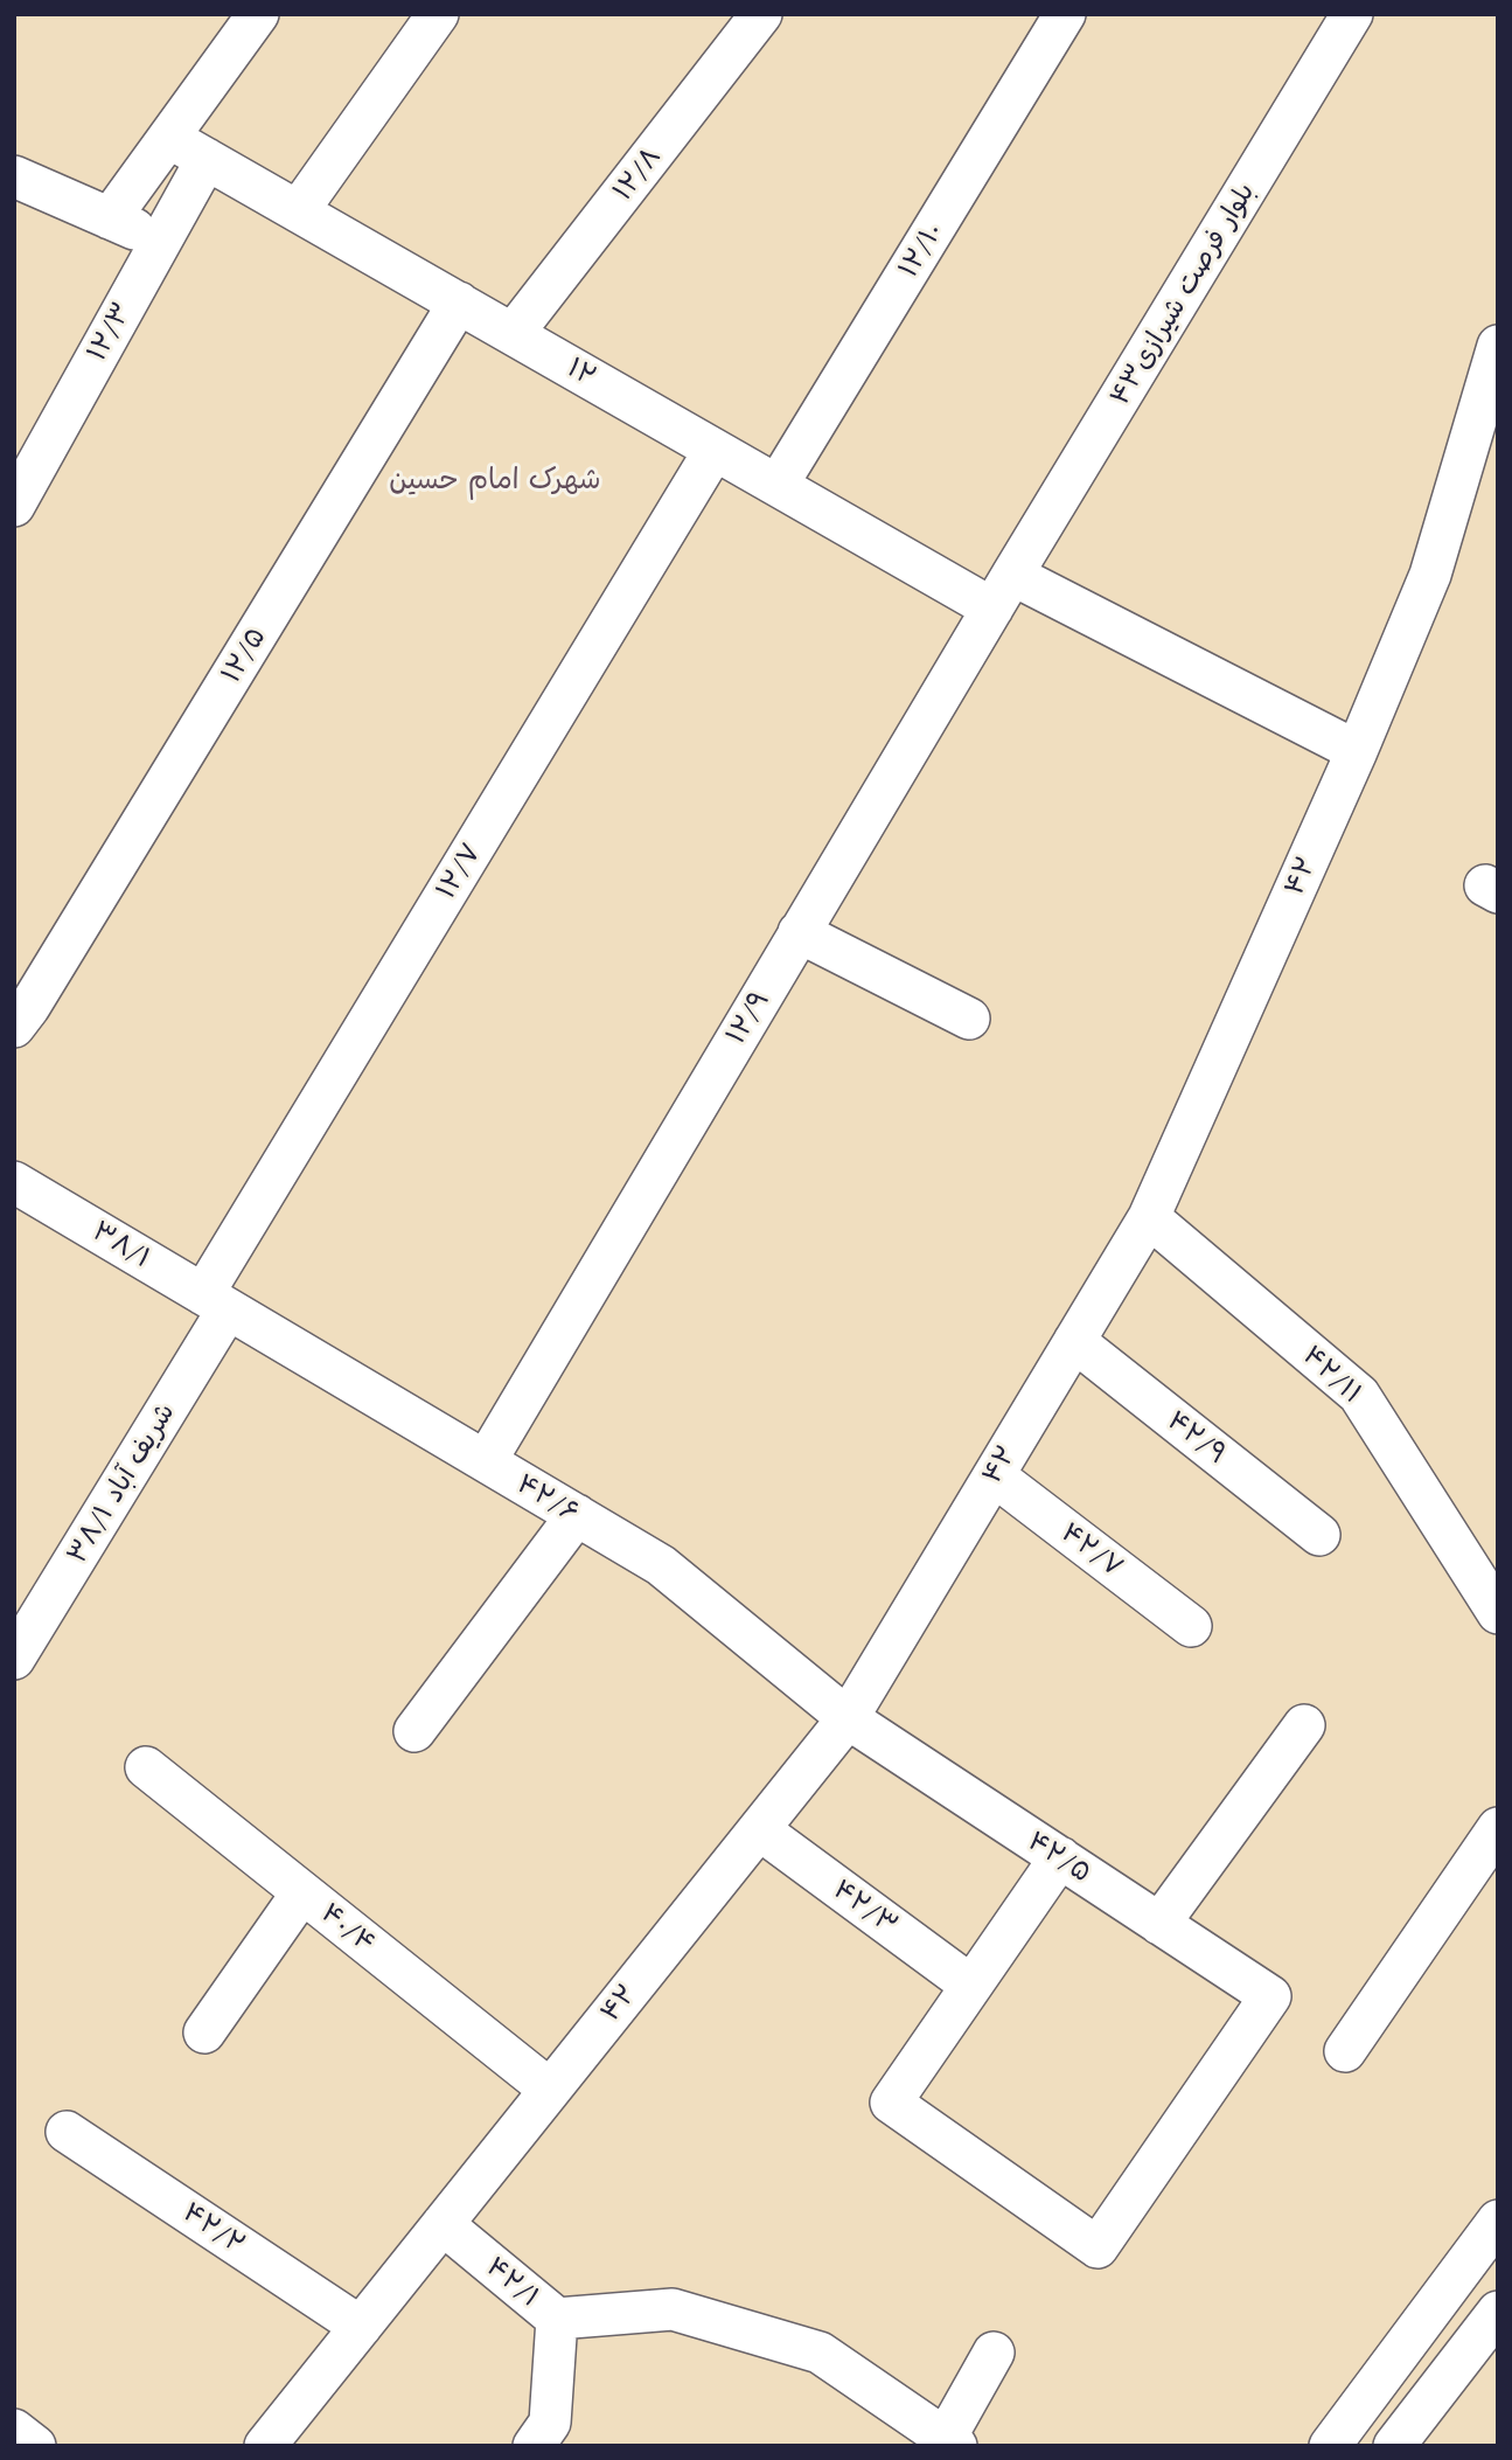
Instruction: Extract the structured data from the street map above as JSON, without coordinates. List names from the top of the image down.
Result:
{
  "streets": {
    "street": [
      "۱۲/۸",
      "۱۲/۱۰",
      "بلوار فرصت شیرازی۴۳",
      "۱۲/۳",
      "۱۲",
      "۱۲/۵",
      "۱۲/۷",
      "۴۲",
      "۱۲/۹",
      "۳۸/۱",
      "۴۲/۱۱",
      "۴۲/۹",
      "۳۸/۱ شریف آباد",
      "۴۲/۶",
      "۴۲/۷",
      "۴۲/۵",
      "۴۲/۳",
      "۴۰/۴",
      "۴۲/۲",
      "۴۲/۱"
    ]
  },
  "crossings": [
    ["۱۲/۸", "۱۲"],
    ["۱۲/۱۰", "۱۲"],
    ["بلوار فرصت شیرازی۴۳", "۱۲"],
    ["بلوار فرصت شیرازی۴۳", "۱۲/۹"],
    ["۱۲/۳", "۱۲"],
    ["۱۲", "۱۲/۵"],
    ["۱۲", "۱۲/۷"],
    ["۱۲", "۴۲"],
    ["۱۲", "۱۲/۹"],
    ["۱۲/۷", "۳۸/۱"],
    ["۱۲/۷", "۳۸/۱ شریف آباد"],
    ["۱۲/۷", "۴۲/۶"],
    ["۴۲", "۴۲/۱۱"],
    ["۴۲", "۴۲/۹"],
    ["۴۲", "۴۲/۶"],
    ["۴۲", "۴۲/۷"],
    ["۴۲", "۴۲/۵"],
    ["۴۲", "۴۲/۳"],
    ["۴۲", "۴۰/۴"],
    ["۴۲", "۴۲/۲"],
    ["۴۲", "۴۲/۱"],
    ["۱۲/۹", "۴۲/۶"],
    ["۳۸/۱", "۳۸/۱ شریف آباد"],
    ["۳۸/۱", "۴۲/۶"],
    ["۳۸/۱ شریف آباد", "۴۲/۶"],
    ["۴۲/۶", "۴۲/۵"],
    ["۴۲/۵", "۴۲/۳"]
  ],
  "districts": ["شهرک امام حسین"]
}
